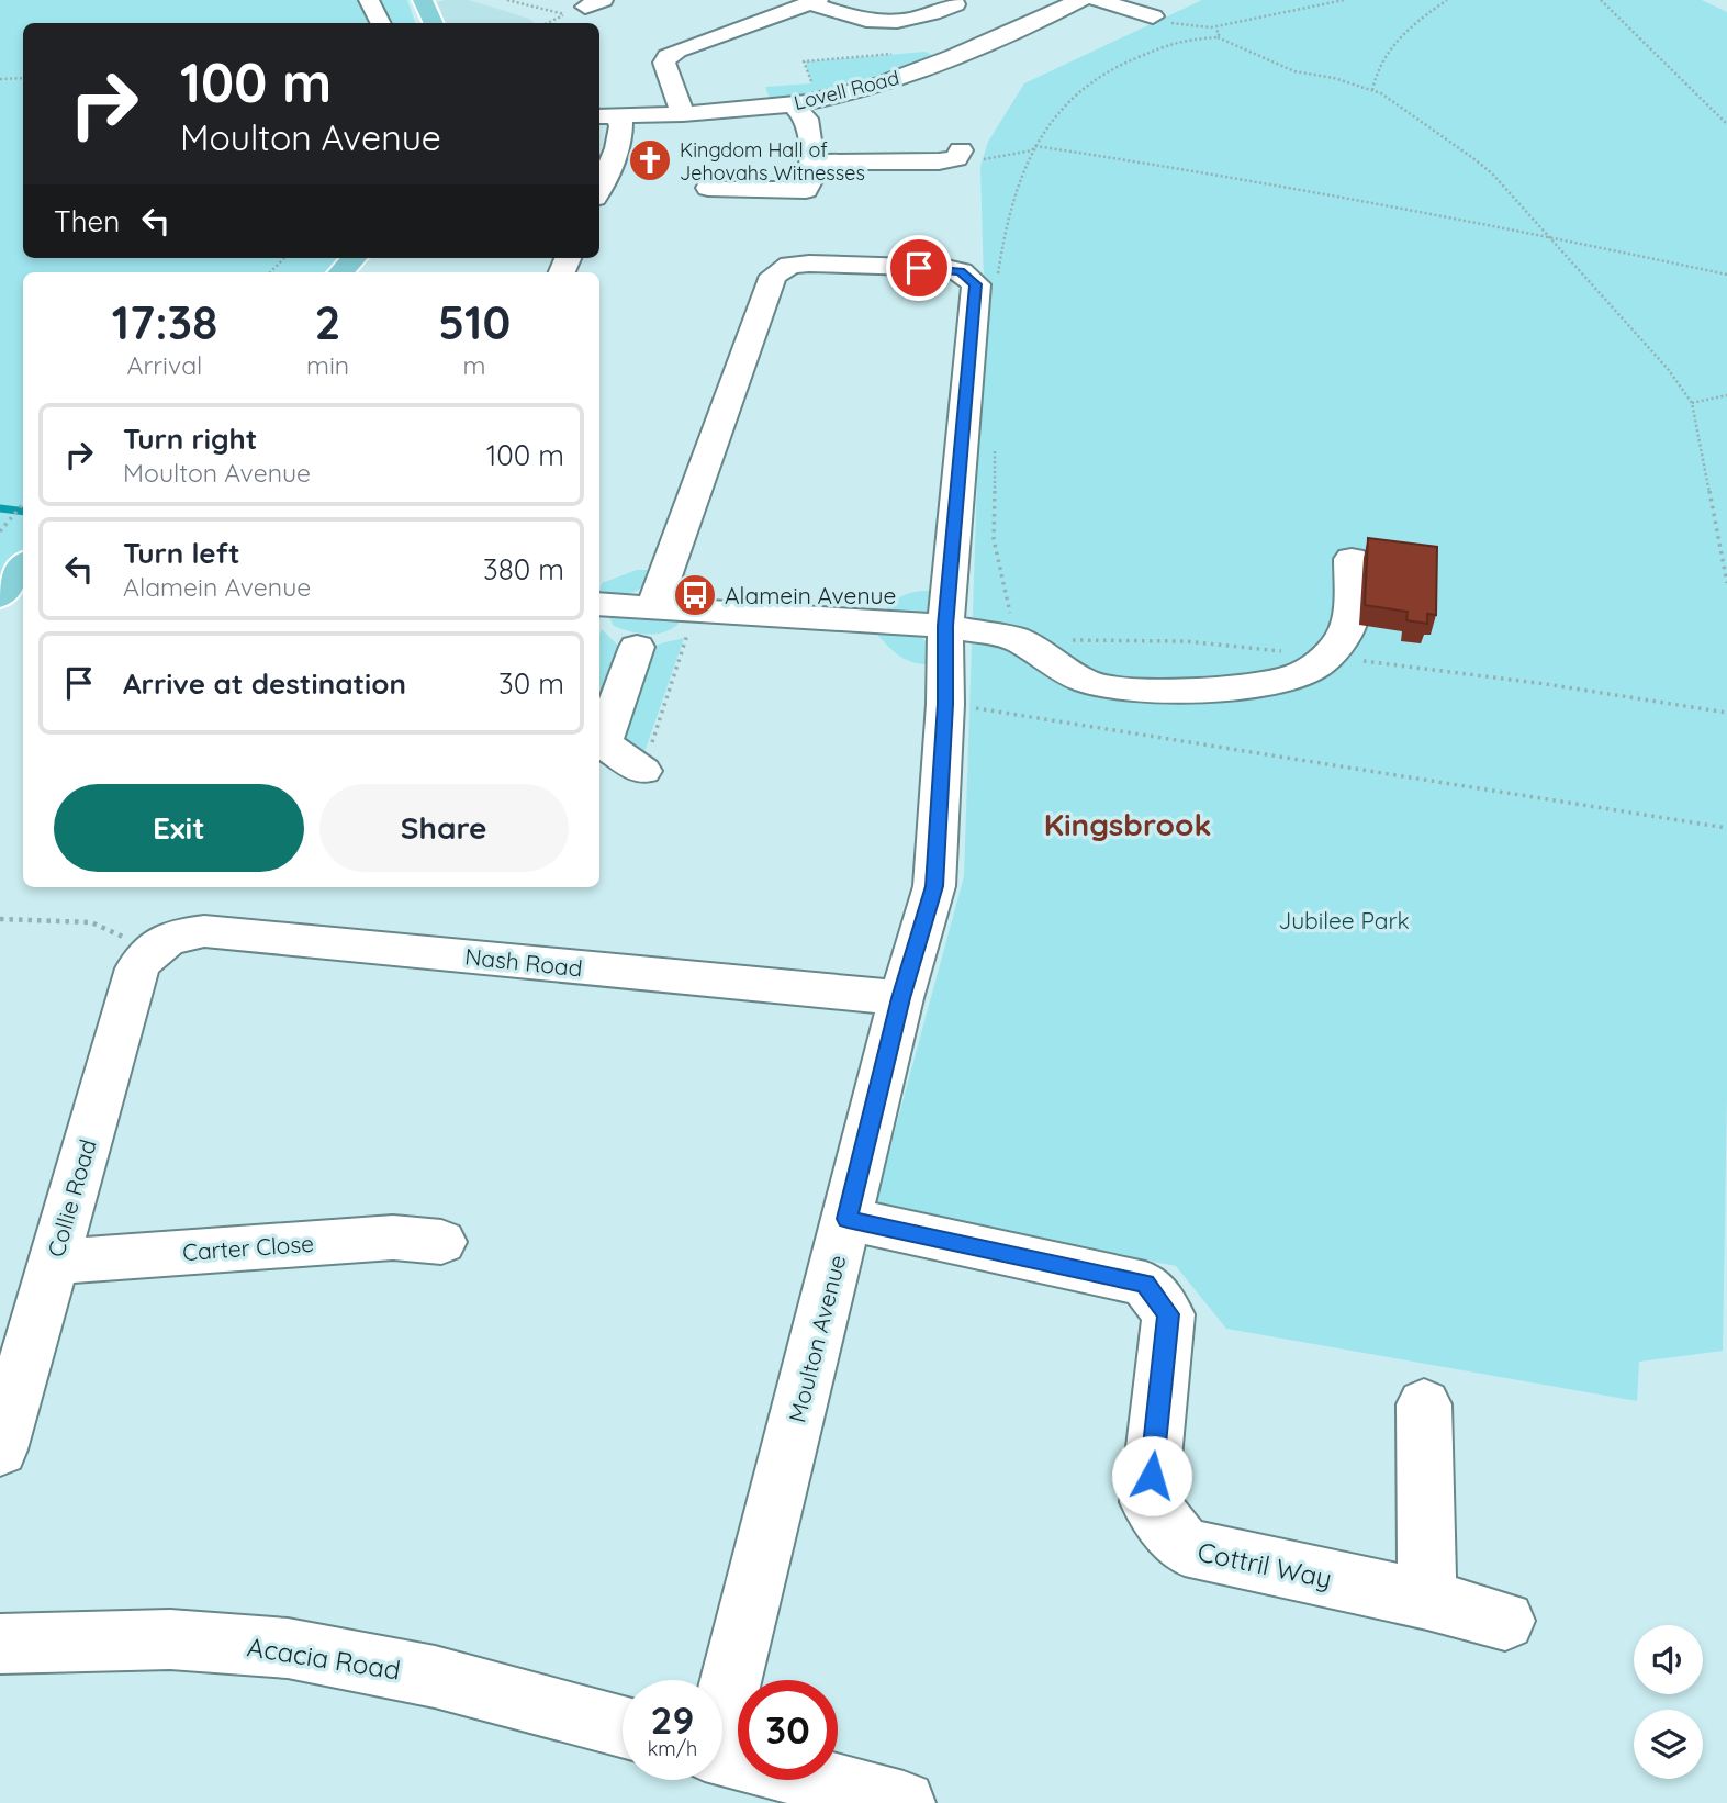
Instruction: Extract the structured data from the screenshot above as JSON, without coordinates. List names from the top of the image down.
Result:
{
  "streets": {
    "street": [
      "Lovell Road",
      "Nash Road",
      "Collie Road",
      "Carter Close",
      "Moulton Avenue",
      "Cottril Way",
      "Acacia Road"
    ]
  },
  "crossings": [
    ["Nash Road", "Collie Road"],
    ["Nash Road", "Moulton Avenue"],
    ["Collie Road", "Carter Close"],
    ["Moulton Avenue", "Cottril Way"]
  ],
  "districts": ["Kingsbrook"],
  "parks": ["Jubilee Park"],
  "places": {
    "church": ["Kingdom Hall of Jehovahs Witnesses"],
    "bus stop": ["Alamein Avenue"]
  },
  "page": {
    "turn": ["100 m", "Moulton Avenue"],
    "then": "Then",
    "eta": [
      "17:38",
      "Arrival",
      "2",
      "min",
      "510",
      "m"
    ],
    "list": [
      {
        "name": "Turn right",
        "note": "Moulton Avenue",
        "value": "100 m"
      },
      {
        "name": "Turn left",
        "note": "Alamein Avenue",
        "value": "380 m"
      },
      {
        "name": "Arrive at destination",
        "value": "30 m"
      }
    ],
    "buttons": ["Exit", "Share"],
    "speed": "29 km/h",
    "limit": "30"
  }
}
